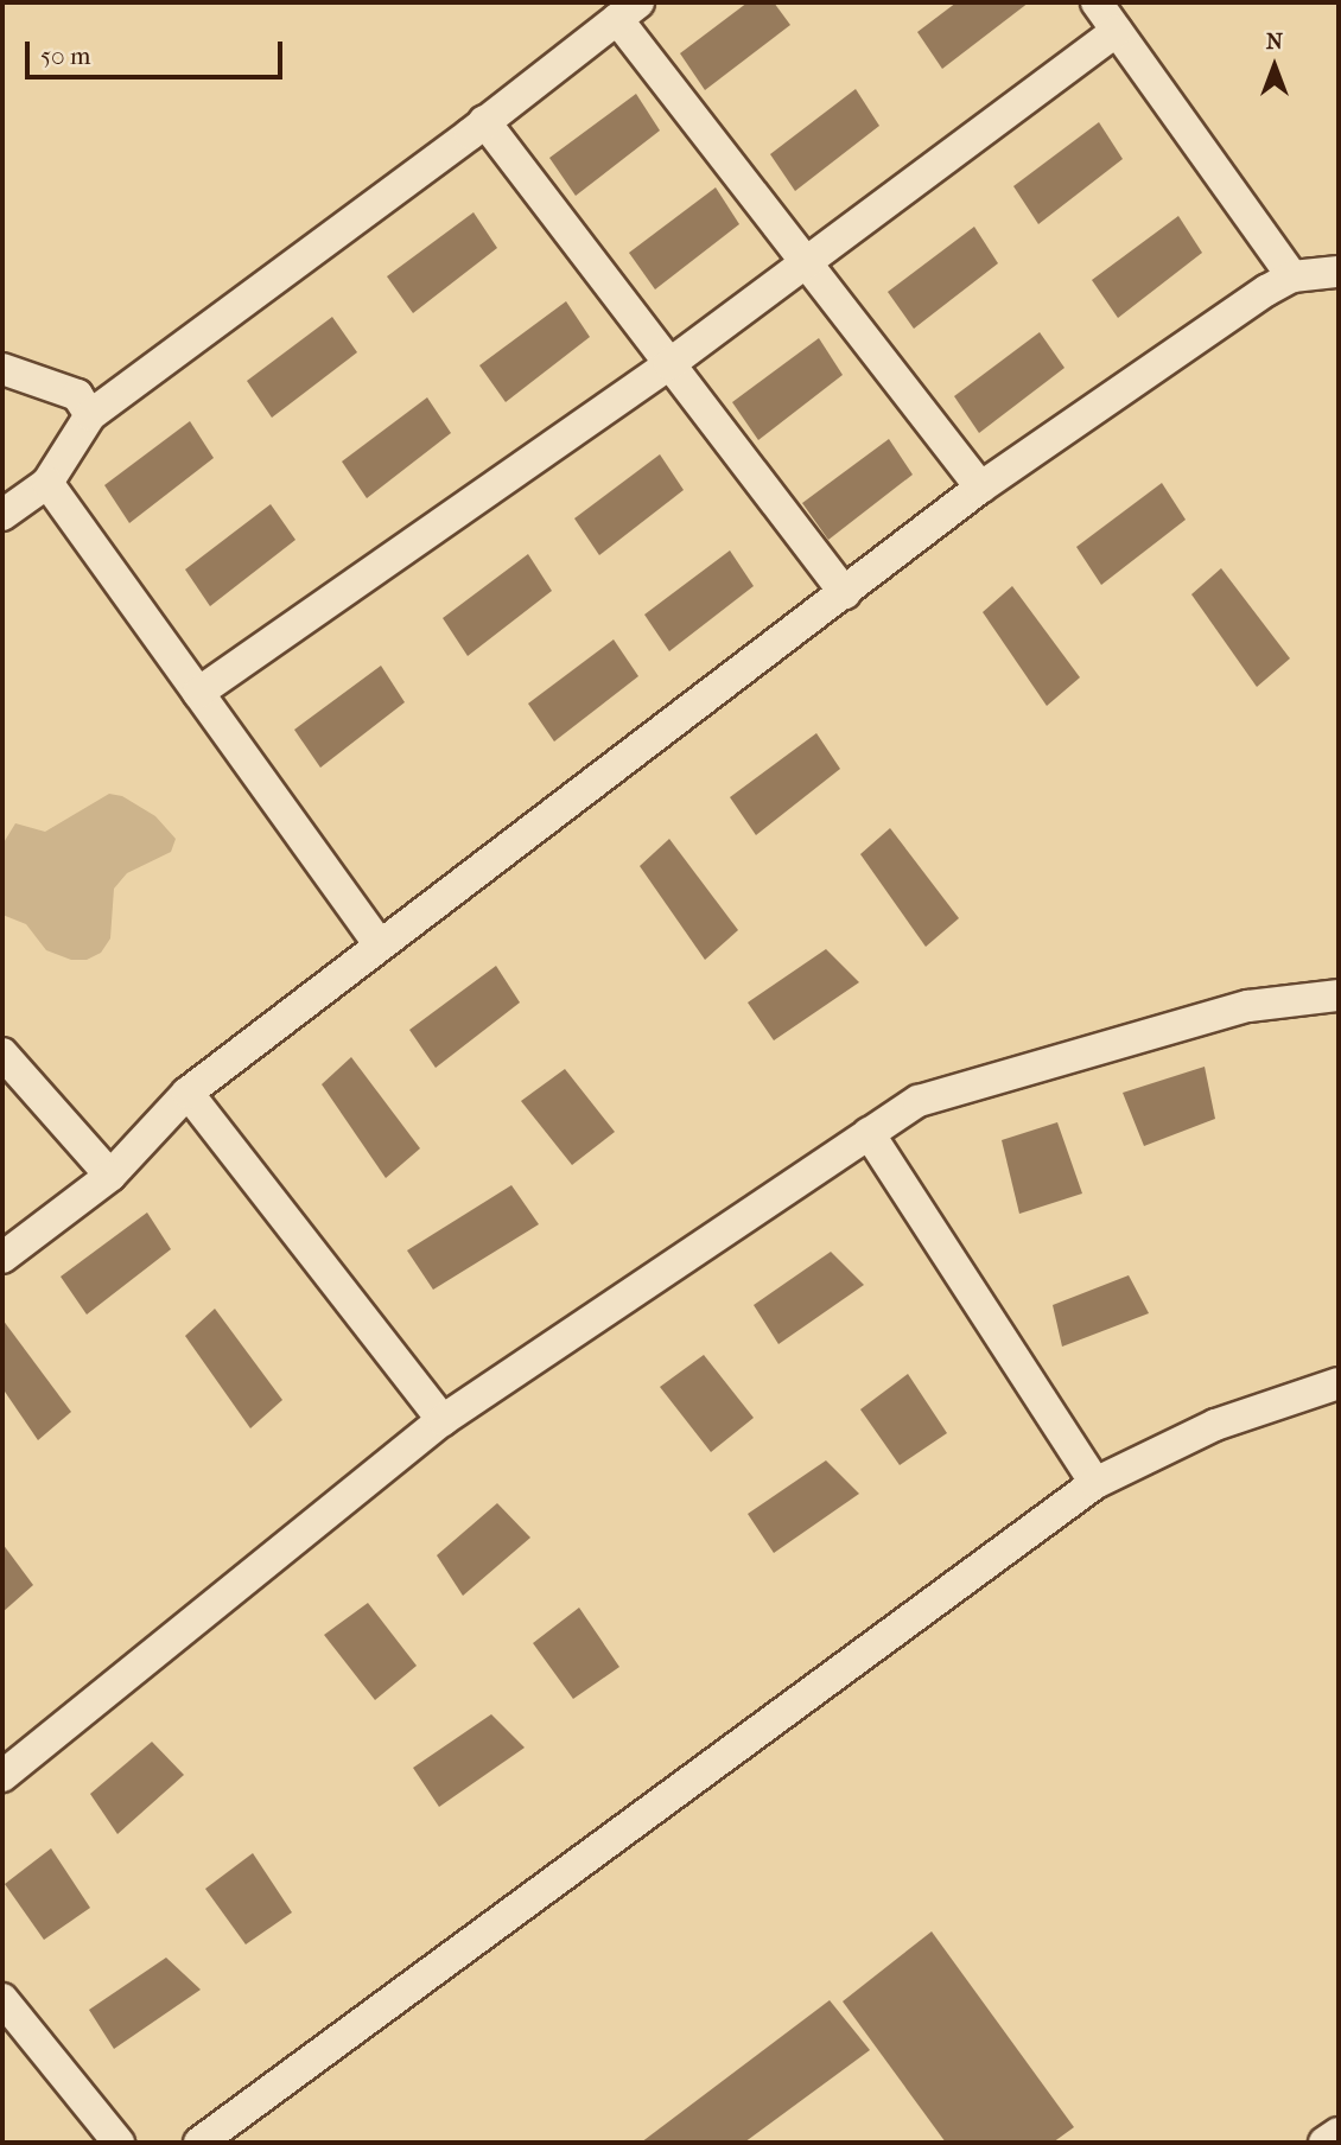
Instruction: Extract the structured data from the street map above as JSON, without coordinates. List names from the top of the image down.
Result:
{
  "scale_bar": "50 m",
  "north": "top"
}
